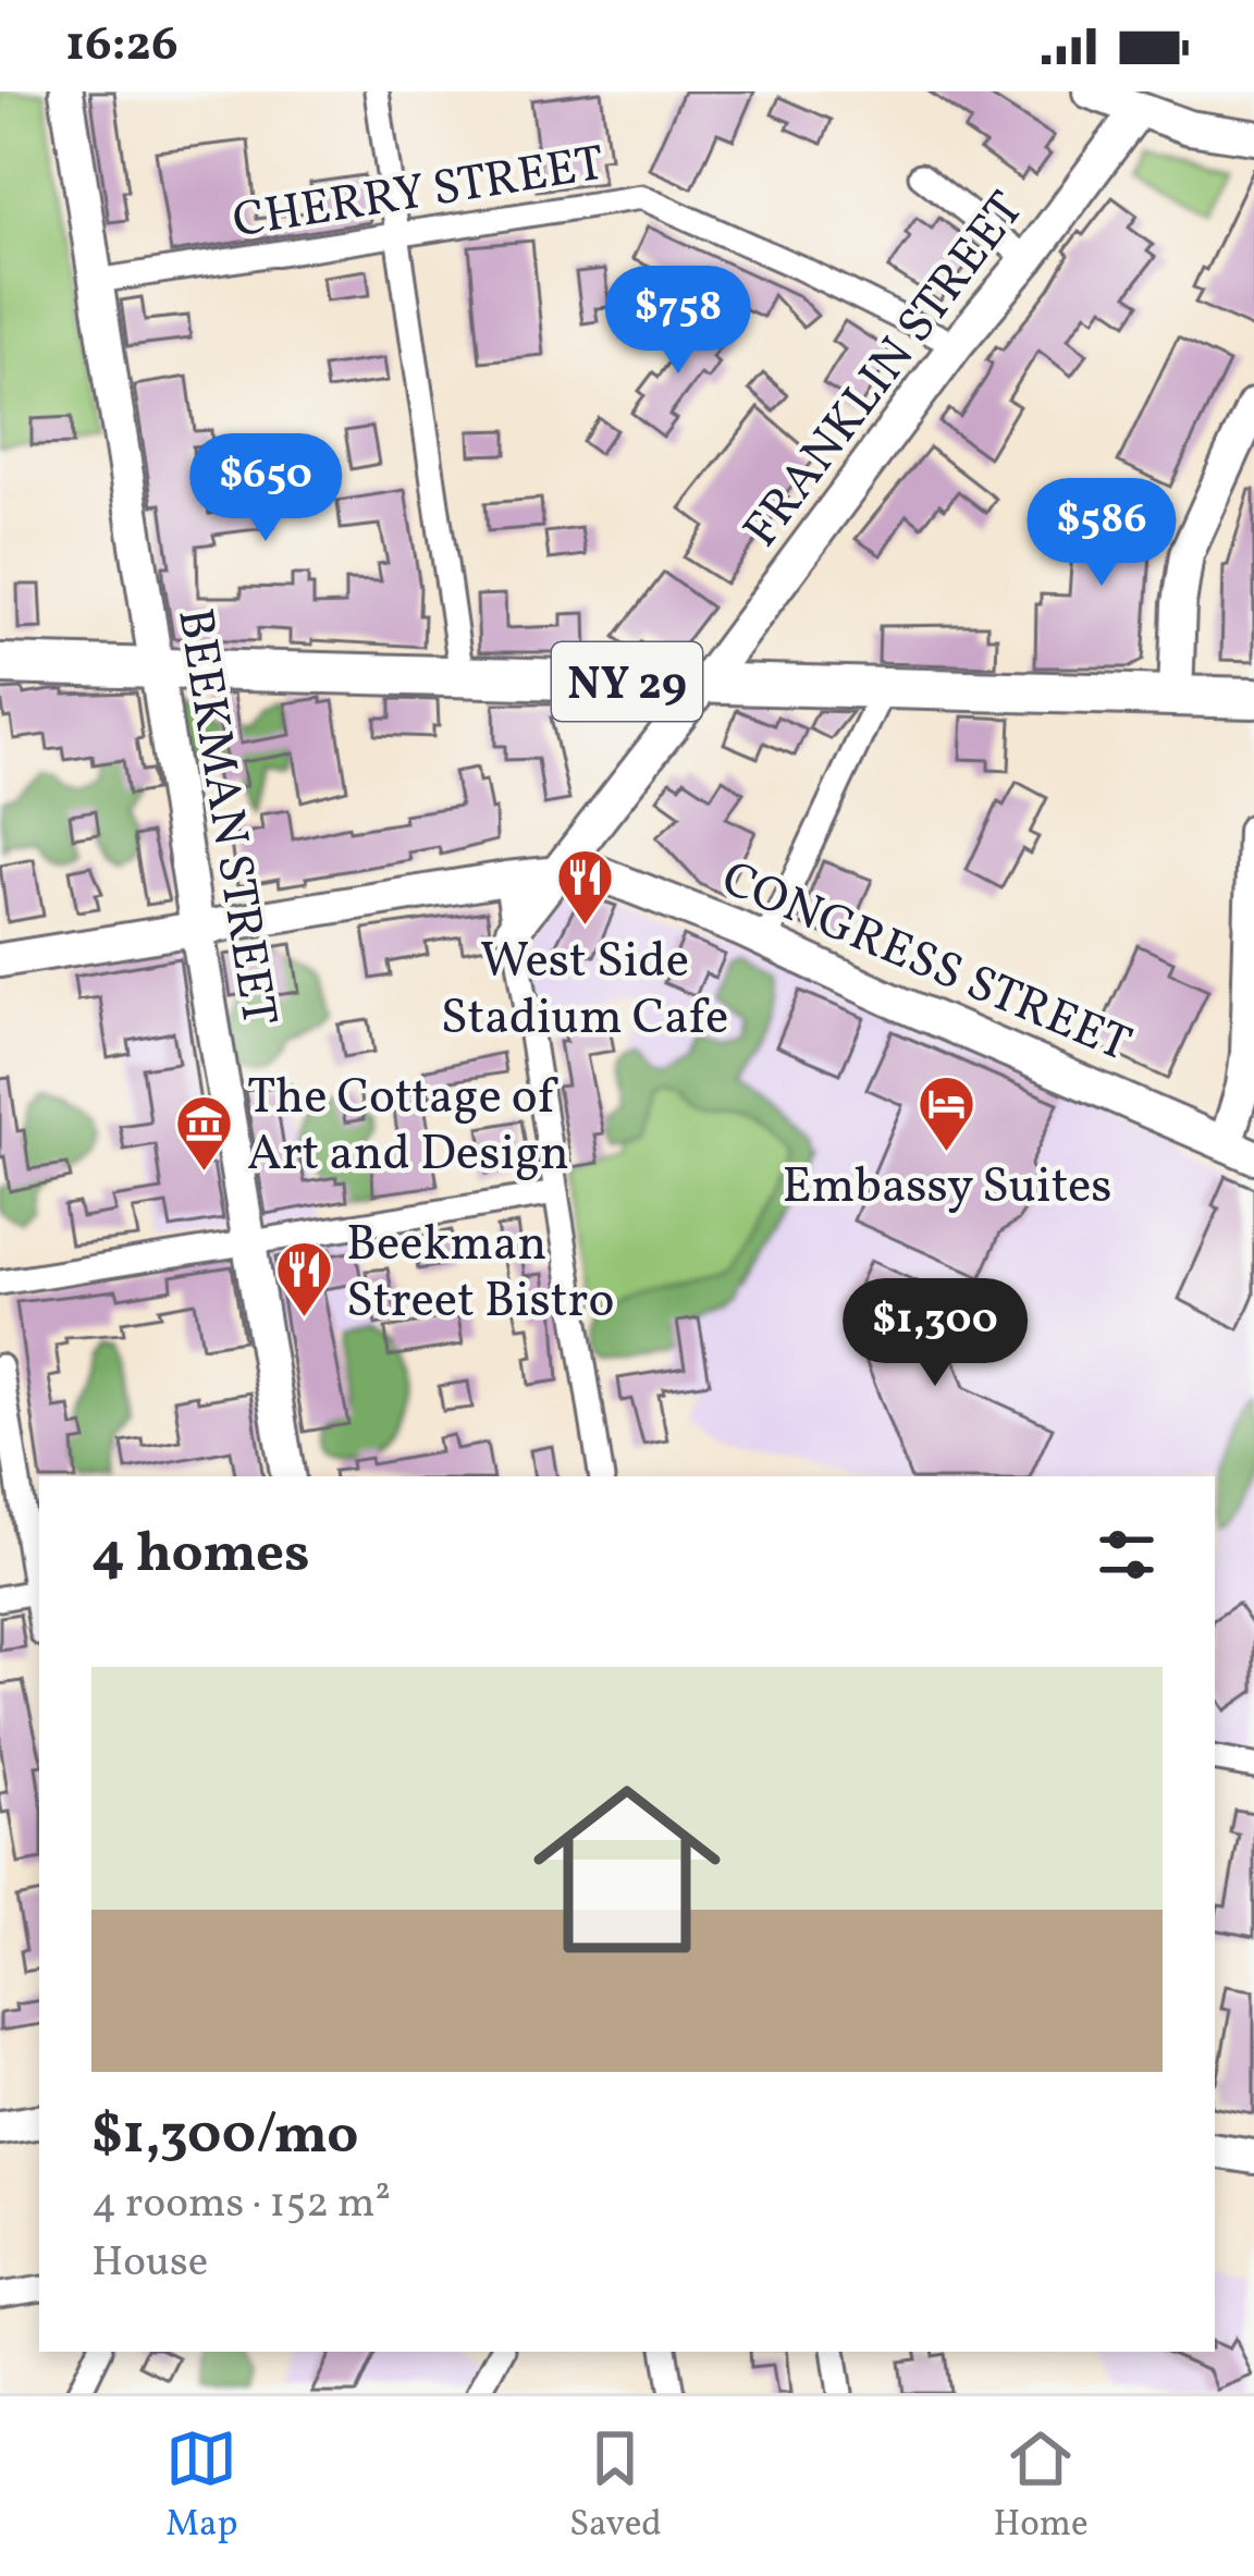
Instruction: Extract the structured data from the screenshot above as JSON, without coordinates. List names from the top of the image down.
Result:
{
  "streets": {
    "highway": ["NY 29"],
    "street": [
      "CHERRY STREET",
      "FRANKLIN STREET",
      "BEEKMAN STREET",
      "CONGRESS STREET"
    ]
  },
  "crossings": [
    ["CHERRY STREET", "FRANKLIN STREET"],
    ["CHERRY STREET", "BEEKMAN STREET"],
    ["FRANKLIN STREET", "NY 29"],
    ["FRANKLIN STREET", "CONGRESS STREET"],
    ["NY 29", "BEEKMAN STREET"],
    ["BEEKMAN STREET", "CONGRESS STREET"]
  ],
  "places": {
    "restaurant": ["West Side Stadium Cafe", "Beekman Street Bistro"],
    "hotel": ["Embassy Suites"],
    "museum": ["The Cottage of Art and Design"]
  },
  "page": {
    "status": "16:26",
    "price": [
      "$758",
      "$650",
      "$586",
      "$1,300"
    ],
    "heading": "4 homes",
    "list": [
      {
        "name": "$1,300/mo",
        "note": "4 rooms · 152 m² · House"
      }
    ],
    "tabs": ["Map", "Saved", "Home"]
  }
}
